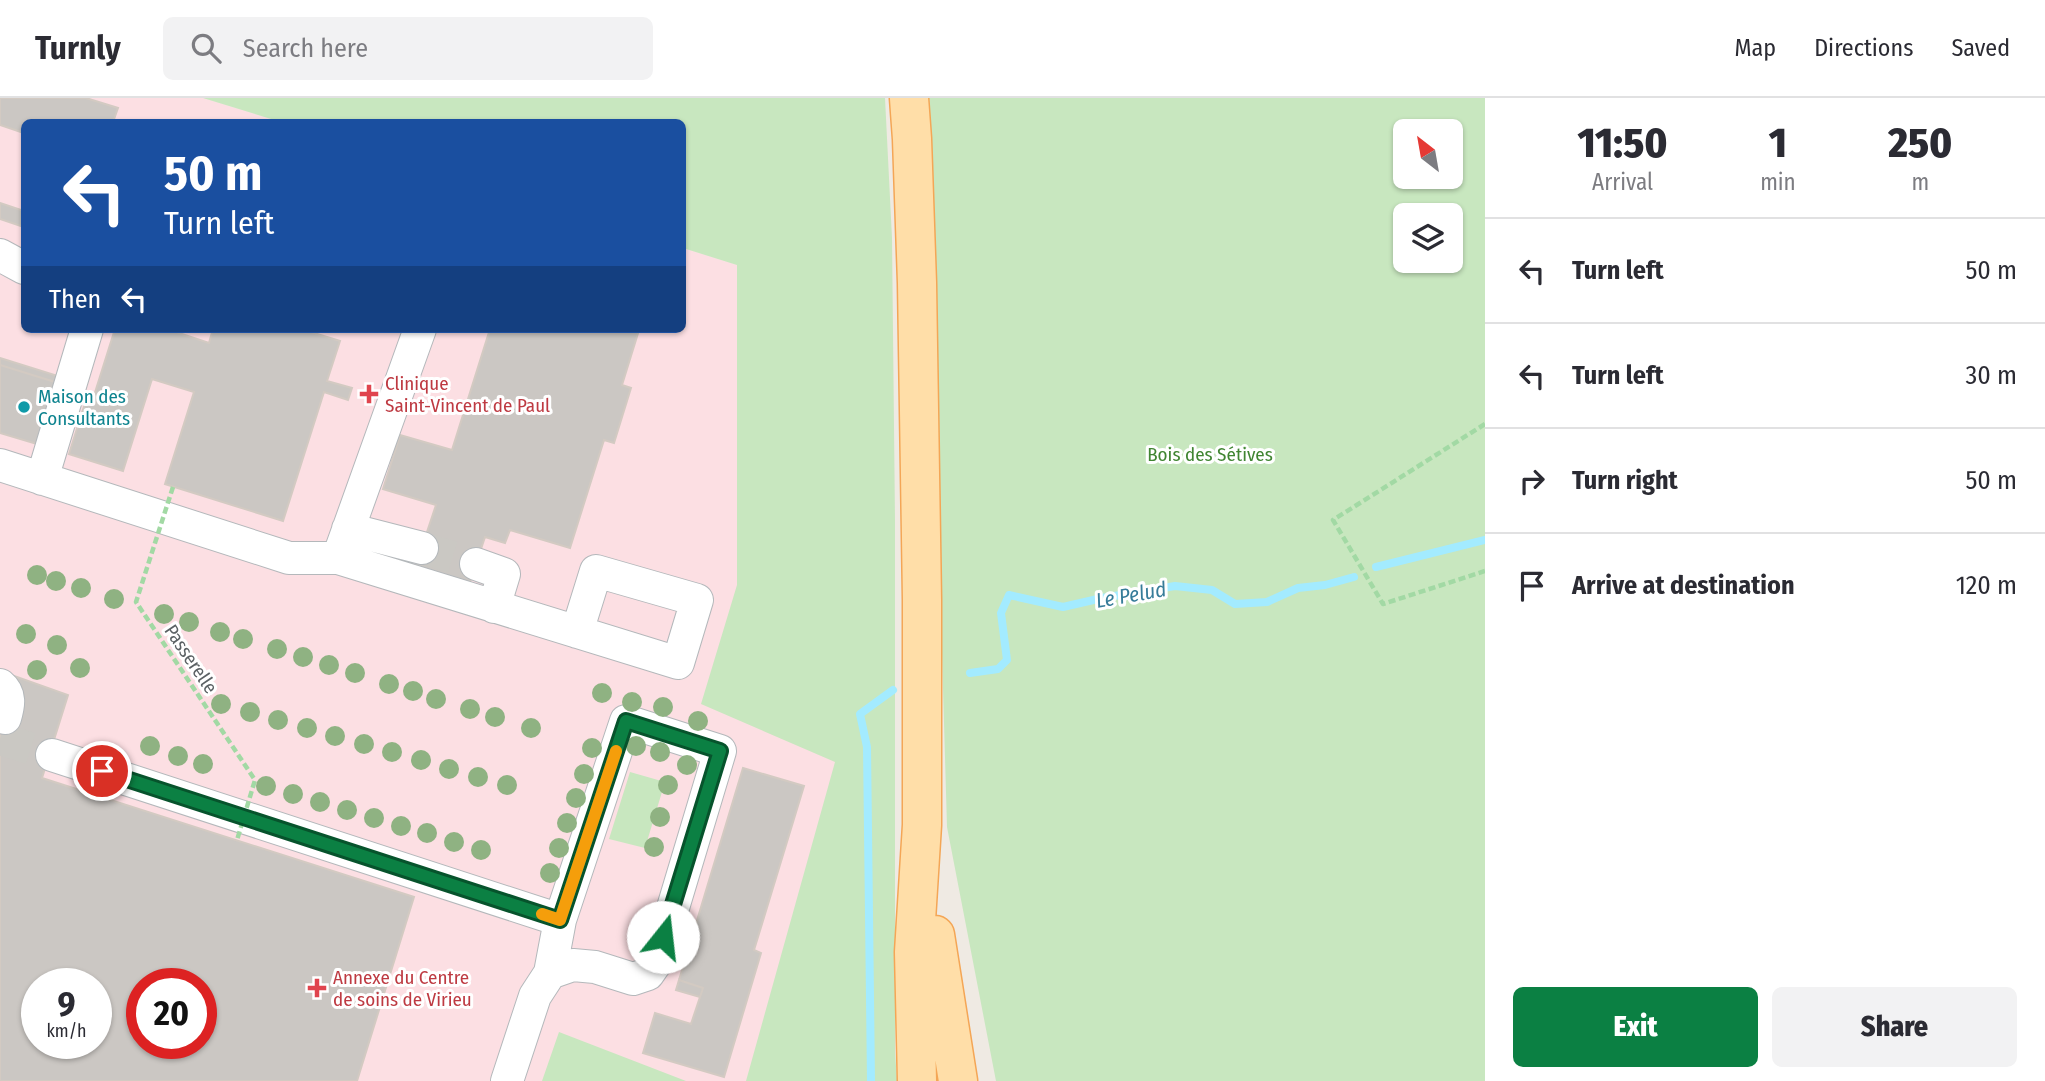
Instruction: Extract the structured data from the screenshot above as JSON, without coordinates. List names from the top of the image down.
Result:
{
  "streets": {
    "path": ["Passerelle"]
  },
  "water": ["Le Pelud"],
  "parks": ["Bois des Sétives"],
  "places": {
    "health": ["Clinique Saint-Vincent de Paul", "Annexe du Centre de soins de Virieu"],
    "other": ["Maison des Consultants"]
  },
  "north": "top left",
  "page": {
    "header": "Turnly",
    "search": "Search here",
    "nav": ["Map", "Directions", "Saved"],
    "eta": [
      "11:50",
      "Arrival",
      "1",
      "min",
      "250",
      "m"
    ],
    "turn": ["50 m", "Turn left"],
    "list": [
      {
        "name": "Turn left",
        "value": "50 m"
      },
      {
        "name": "Turn left",
        "value": "30 m"
      },
      {
        "name": "Turn right",
        "value": "50 m"
      },
      {
        "name": "Arrive at destination",
        "value": "120 m"
      }
    ],
    "then": "Then",
    "speed": "9 km/h",
    "limit": "20",
    "buttons": ["Exit", "Share"]
  }
}
